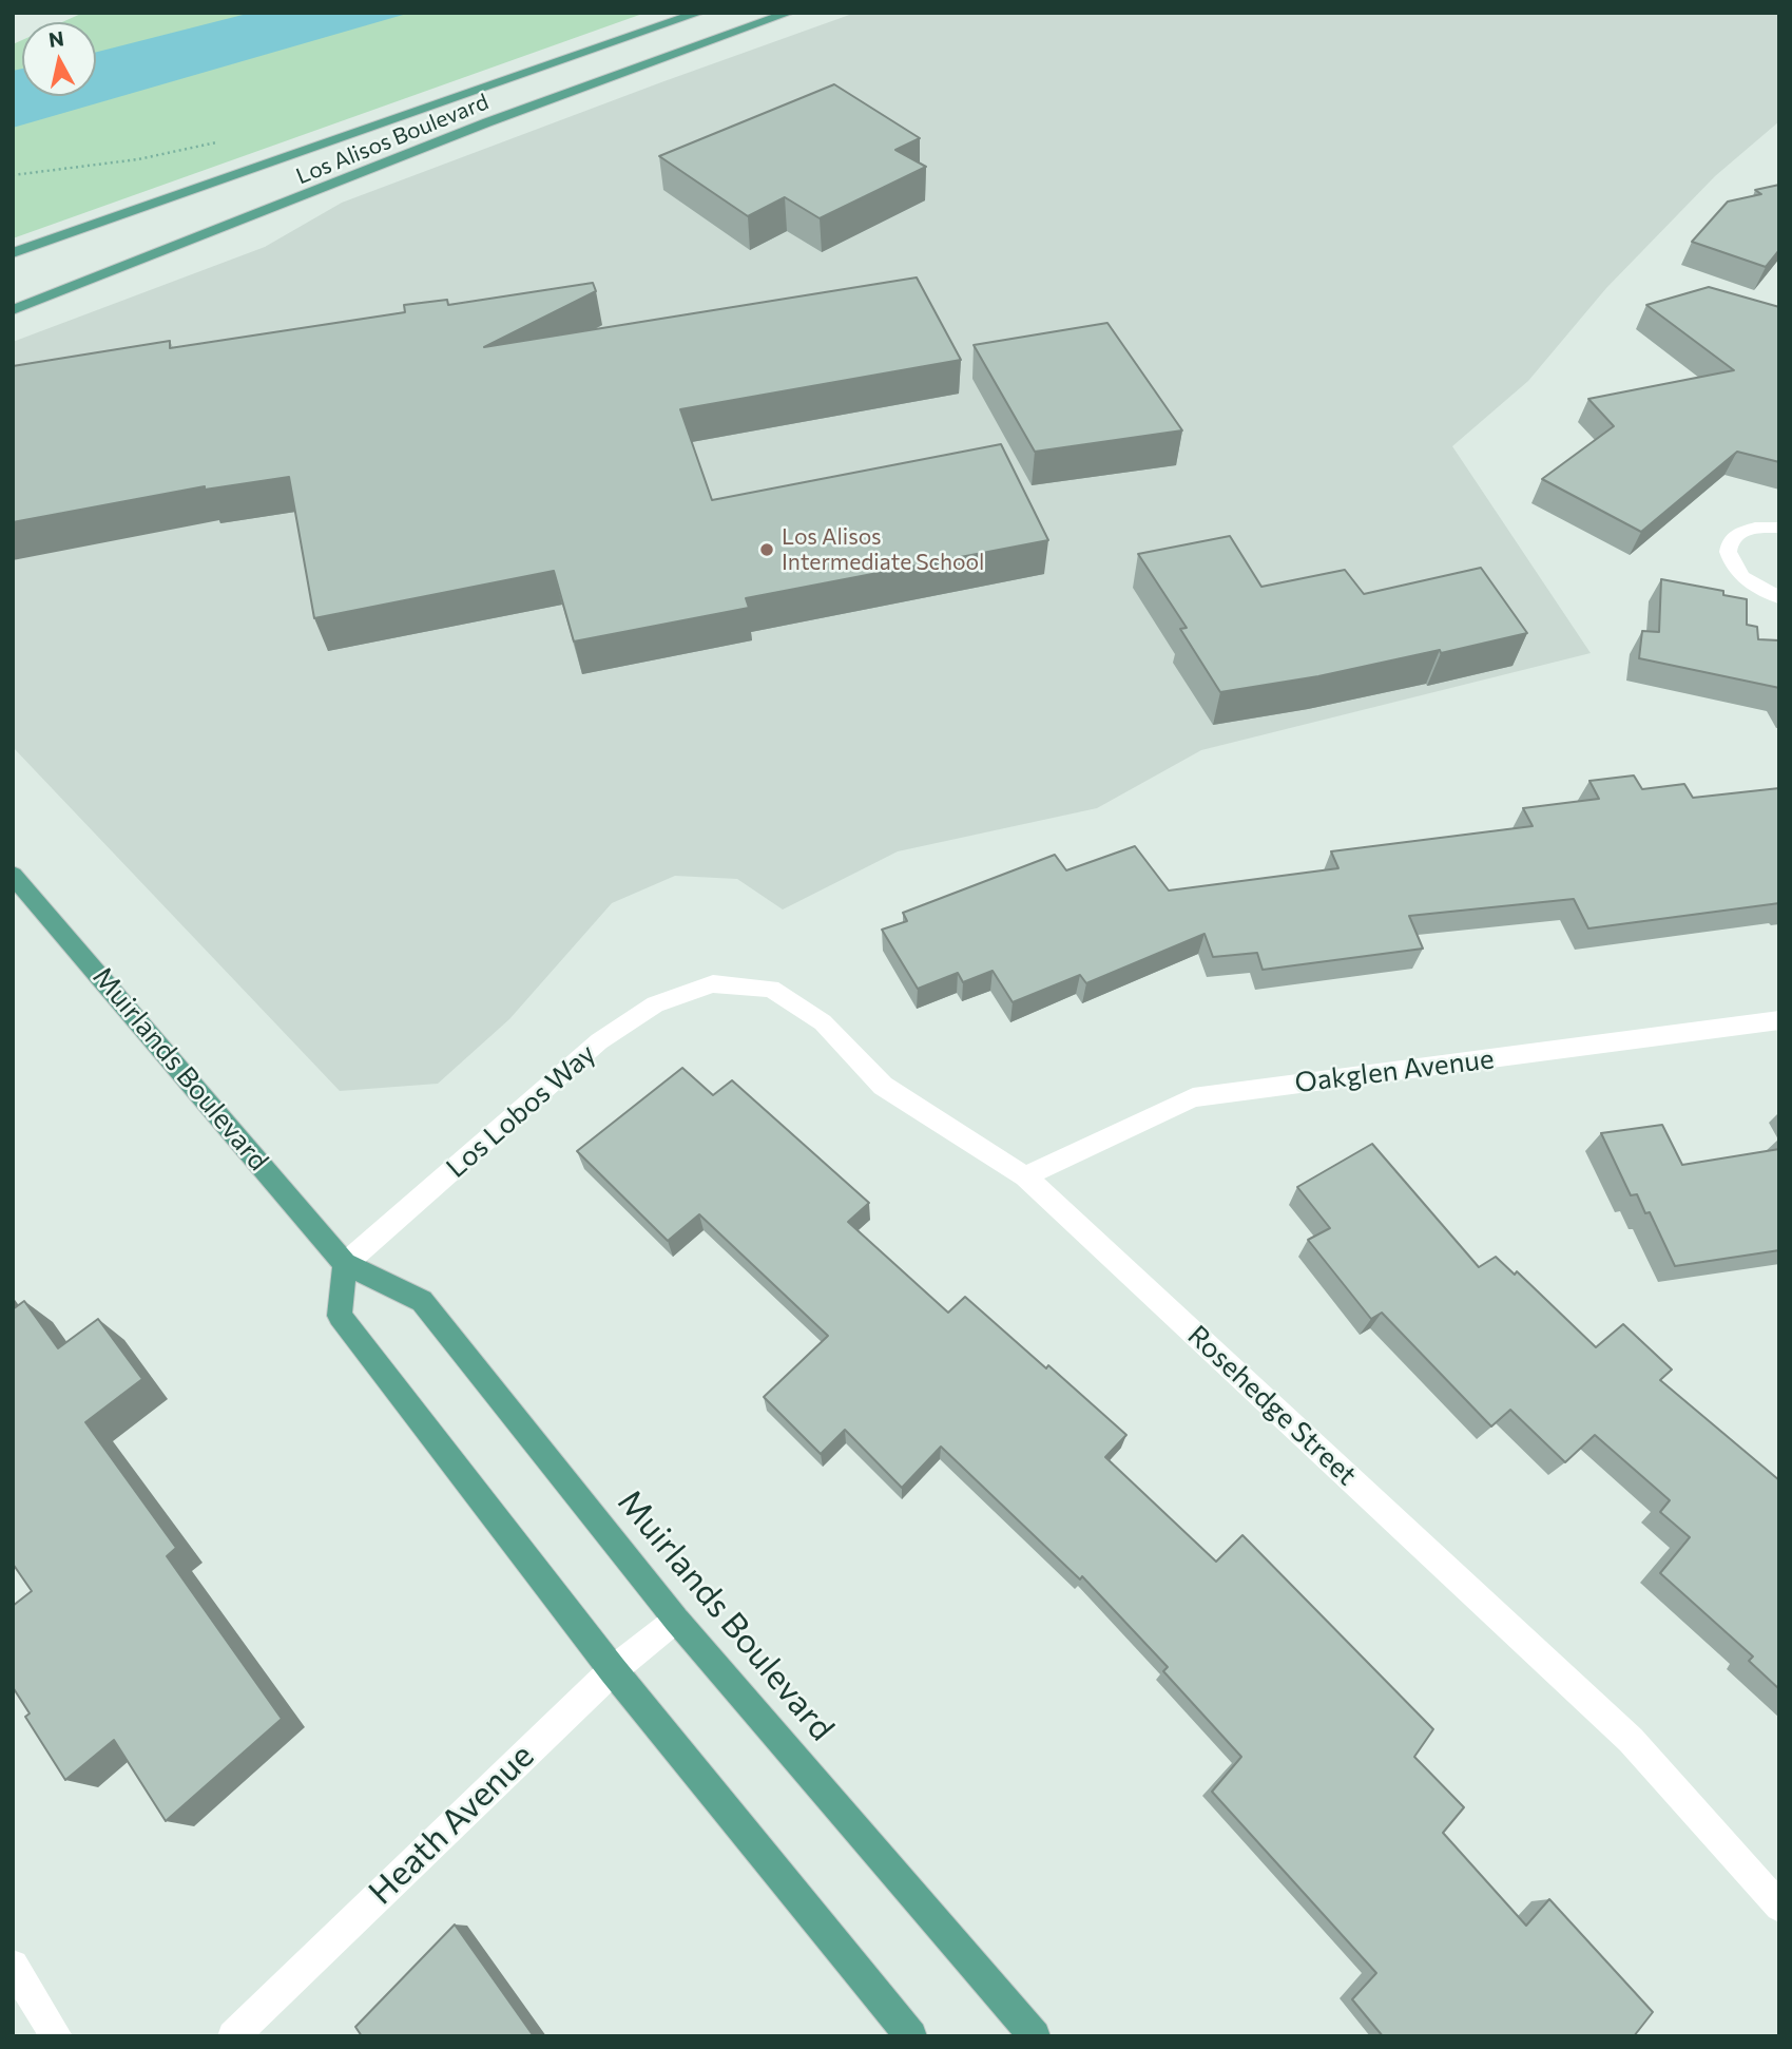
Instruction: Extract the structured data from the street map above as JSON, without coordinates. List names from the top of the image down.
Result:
{
  "streets": {
    "main road": ["Los Alisos Boulevard", "Muirlands Boulevard"],
    "street": [
      "Oakglen Avenue",
      "Los Lobos Way",
      "Rosehedge Street",
      "Heath Avenue"
    ]
  },
  "crossings": [
    ["Muirlands Boulevard", "Los Lobos Way"],
    ["Muirlands Boulevard", "Heath Avenue"],
    ["Oakglen Avenue", "Rosehedge Street"],
    ["Los Lobos Way", "Rosehedge Street"]
  ],
  "places": ["Los Alisos Intermediate School"],
  "north": "top"
}
